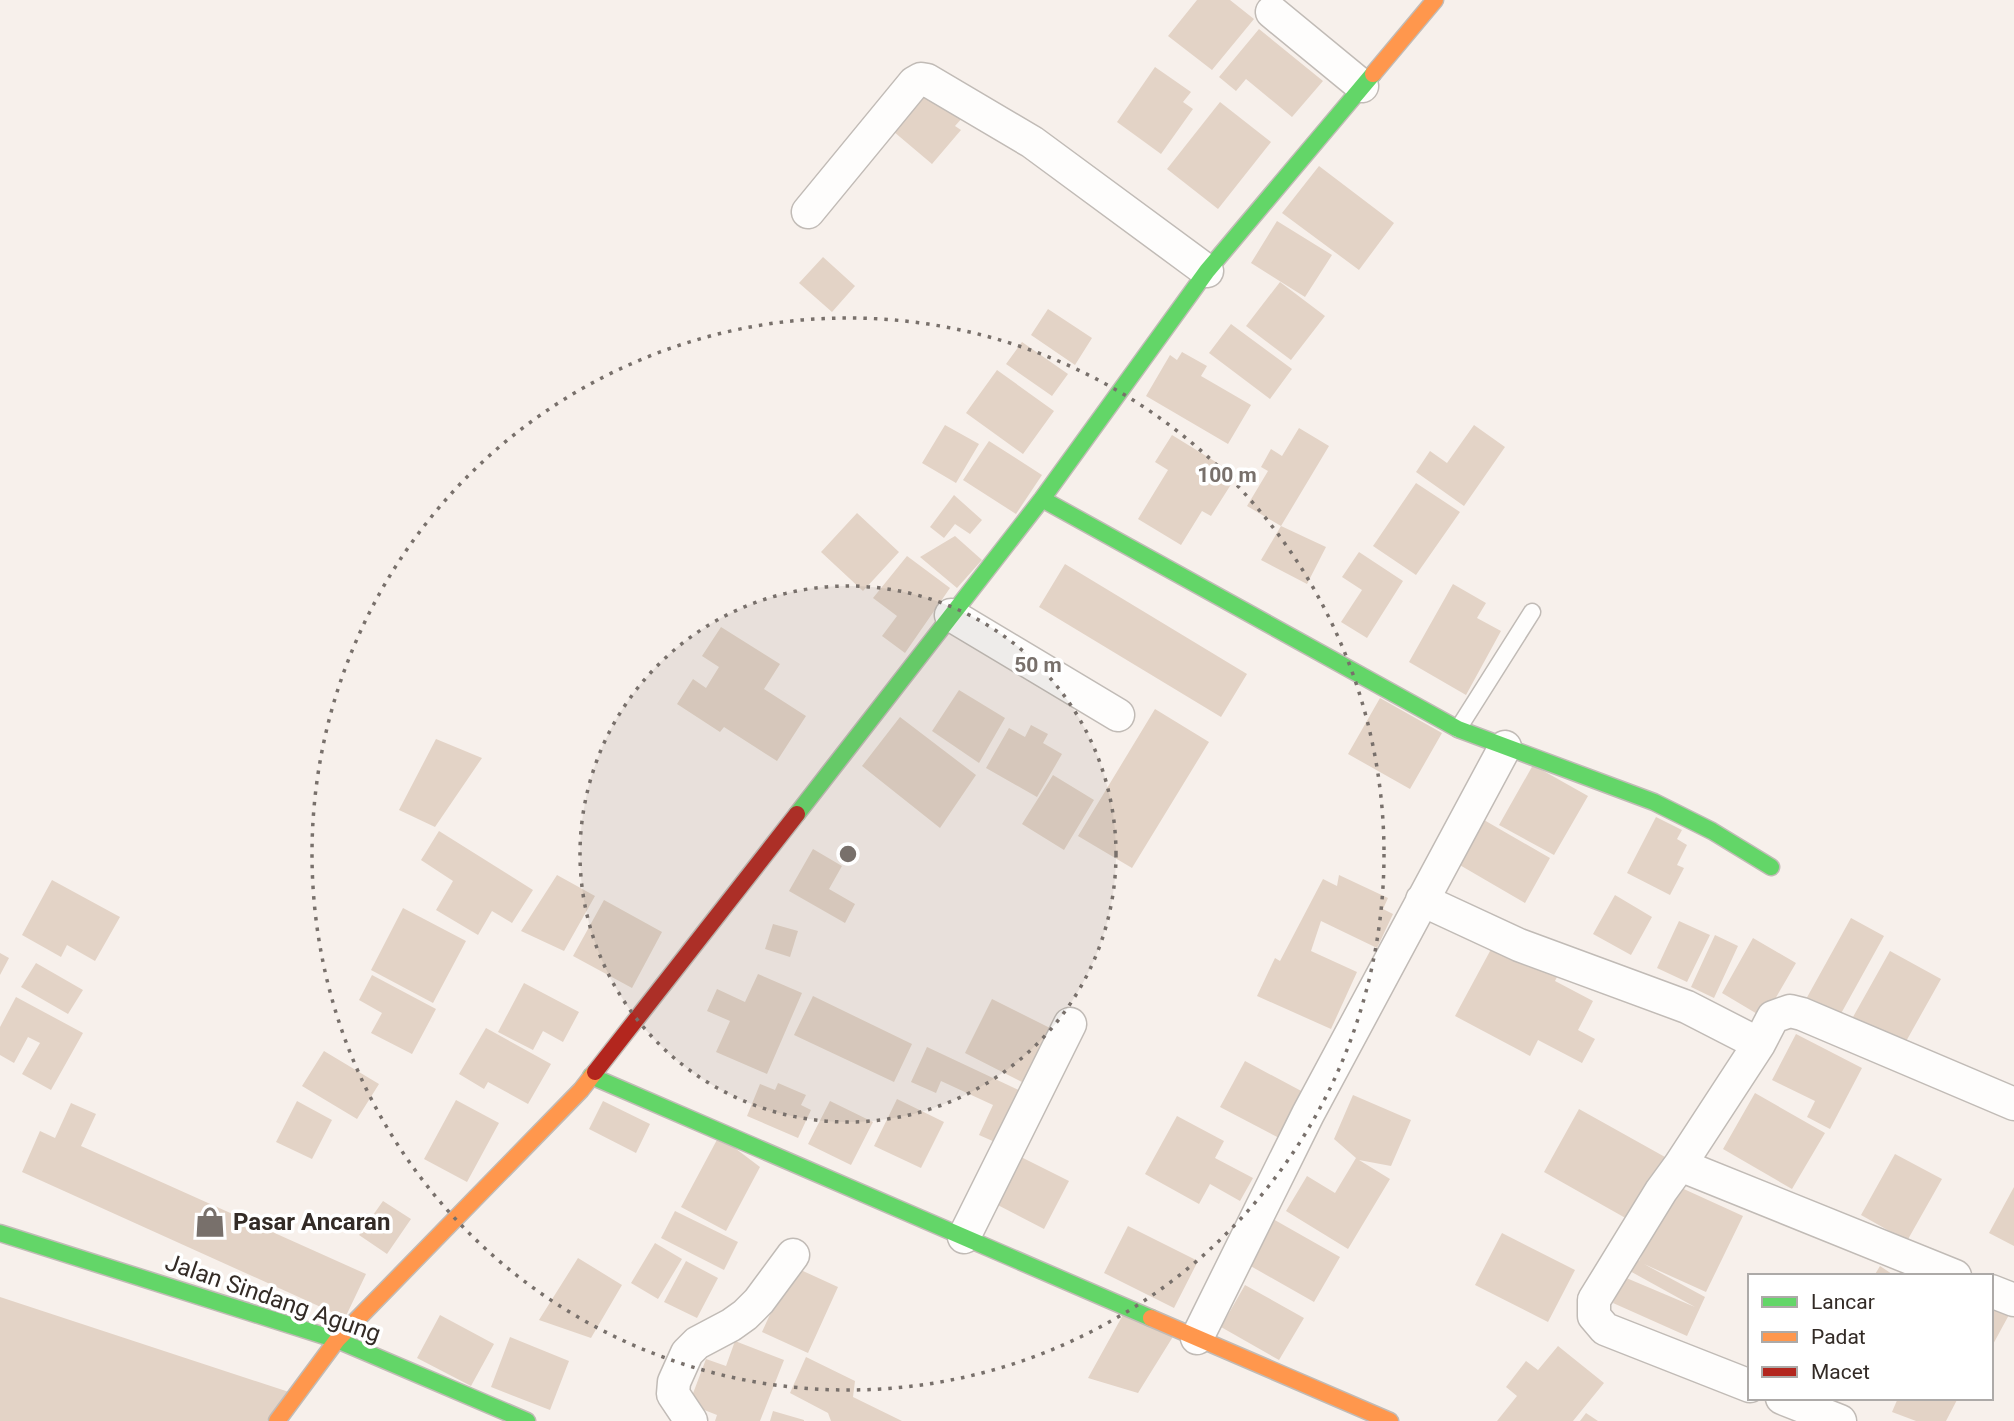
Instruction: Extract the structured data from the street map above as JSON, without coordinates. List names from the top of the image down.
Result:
{
  "streets": {
    "street": ["Jalan Sindang Agung"]
  },
  "places": {
    "shop": ["Pasar Ancaran"]
  },
  "legend": ["Lancar", "Padat", "Macet"],
  "rings": ["100 m", "50 m"]
}
